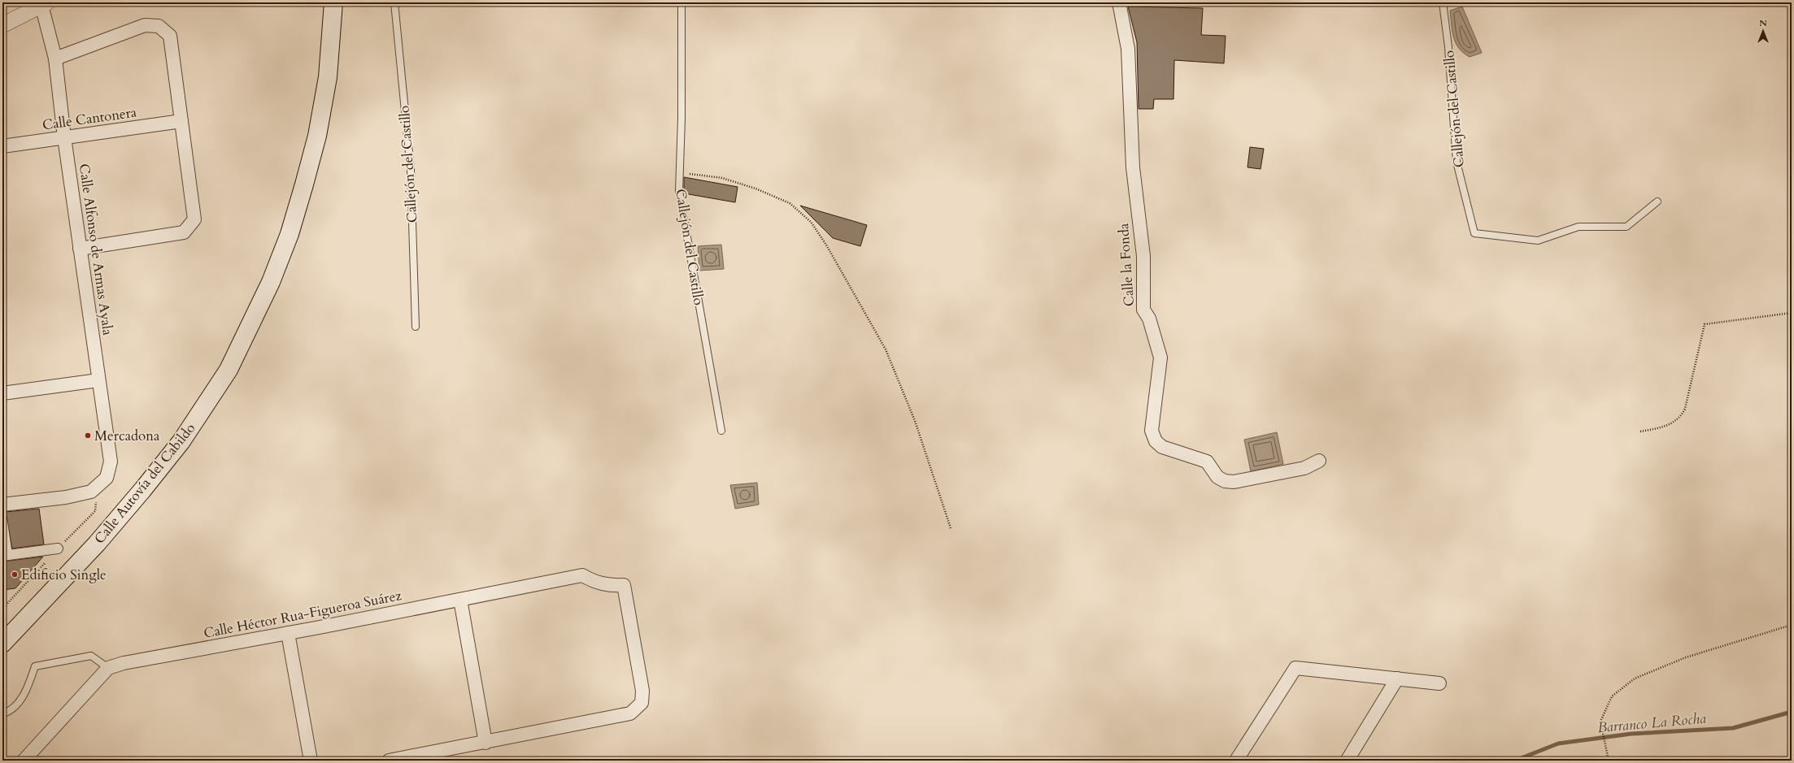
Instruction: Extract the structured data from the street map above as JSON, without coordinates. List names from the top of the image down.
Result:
{
  "streets": {
    "main road": ["Calle Autovía del Cabildo"],
    "street": [
      "Calle Cantonera",
      "Calle Alfonso de Armas Ayala",
      "Calle la Fonda",
      "Calle Héctor Rua-Figueroa Suárez"
    ],
    "lane": ["Callejón del Castillo"]
  },
  "crossings": [
    ["Calle Cantonera", "Calle Alfonso de Armas Ayala"]
  ],
  "water": ["Barranco La Rocha"],
  "places": ["Mercadona", "Edificio Single"],
  "north": "top"
}
